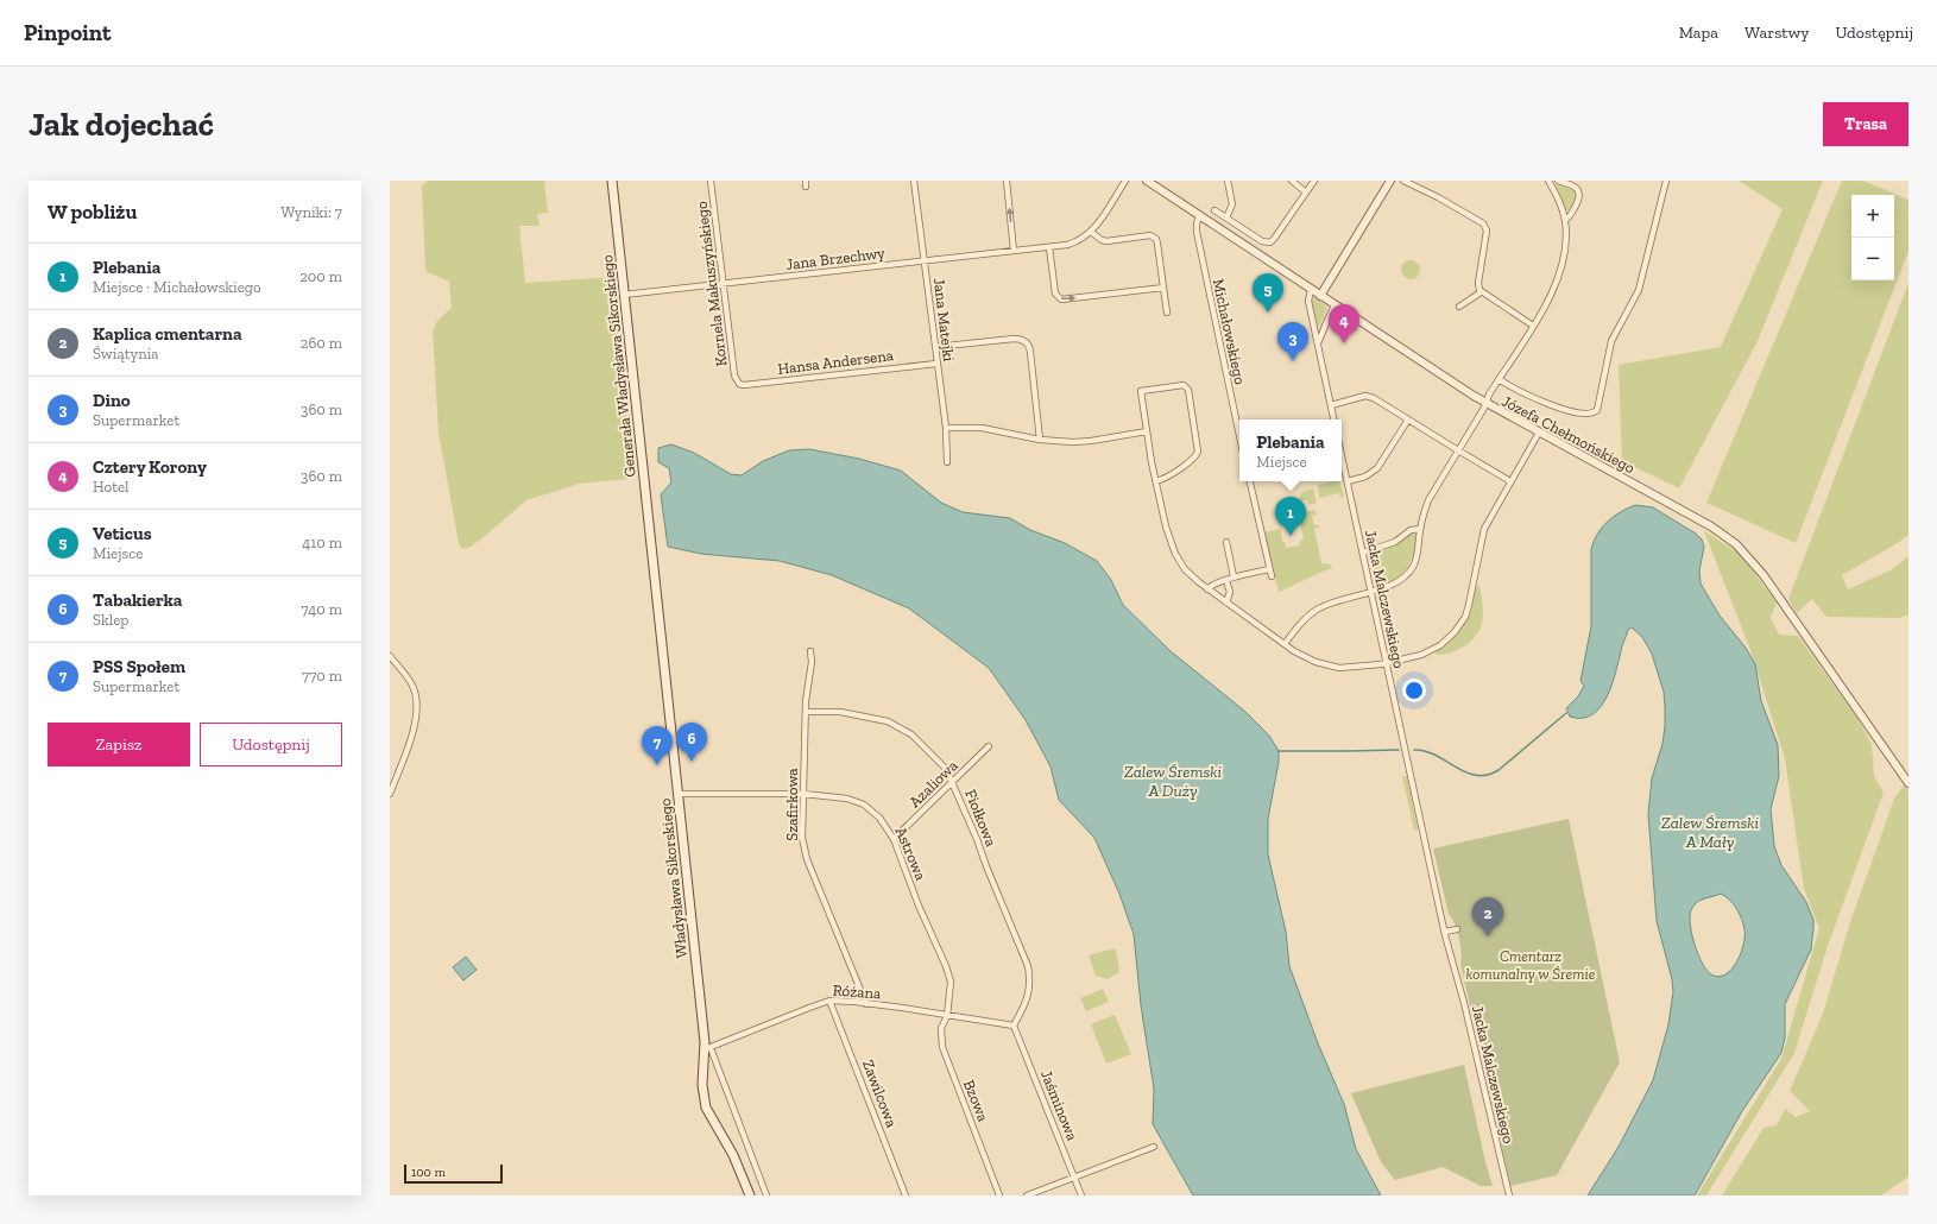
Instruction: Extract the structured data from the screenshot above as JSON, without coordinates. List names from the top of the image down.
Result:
{
  "streets": {
    "main road": ["Generała Władysława Sikorskiego", "Władysława Sikorskiego"],
    "street": [
      "Jana Brzechwy",
      "Kornela Makuszyńskiego",
      "Jana Matejki",
      "Michałowskiego",
      "Hansa Andersena",
      "Józefa Chełmońskiego",
      "Jacka Malczewskiego",
      "Azaliowa",
      "Szafirkowa",
      "Fiołkowa",
      "Astrowa",
      "Różana",
      "Zawilcowa",
      "Bzowa",
      "Jaśminowa"
    ]
  },
  "crossings": [
    ["Jana Brzechwy", "Kornela Makuszyńskiego"],
    ["Jana Brzechwy", "Jana Matejki"],
    ["Jana Brzechwy", "Generała Władysława Sikorskiego"],
    ["Kornela Makuszyńskiego", "Hansa Andersena"],
    ["Jana Matejki", "Hansa Andersena"],
    ["Michałowskiego", "Józefa Chełmońskiego"],
    ["Generała Władysława Sikorskiego", "Władysława Sikorskiego"],
    ["Azaliowa", "Fiołkowa"],
    ["Azaliowa", "Astrowa"],
    ["Szafirkowa", "Fiołkowa"],
    ["Szafirkowa", "Astrowa"],
    ["Szafirkowa", "Różana"],
    ["Fiołkowa", "Różana"],
    ["Fiołkowa", "Jaśminowa"],
    ["Astrowa", "Władysława Sikorskiego"],
    ["Astrowa", "Różana"],
    ["Astrowa", "Bzowa"],
    ["Władysława Sikorskiego", "Różana"],
    ["Różana", "Zawilcowa"],
    ["Różana", "Bzowa"],
    ["Różana", "Jaśminowa"]
  ],
  "water": ["Zalew Śremski A Duży", "Zalew Śremski A Mały"],
  "parks": ["Cmentarz komunalny w Śremie"],
  "scale_bar": "100 m",
  "page": {
    "header": "Pinpoint",
    "nav": ["Mapa", "Warstwy", "Udostępnij"],
    "buttons": [
      "Trasa",
      ["Zapisz", "Udostępnij"]
    ],
    "title": "Jak dojechać",
    "heading": ["W pobliżu", "Wyniki: 7"],
    "map_buttons": ["+", "−"],
    "list": [
      {
        "mark": "1",
        "name": "Plebania",
        "note": "Miejsce · Michałowskiego",
        "value": "200 m"
      },
      {
        "mark": "2",
        "name": "Kaplica cmentarna",
        "note": "Świątynia",
        "value": "260 m"
      },
      {
        "mark": "3",
        "name": "Dino",
        "note": "Supermarket",
        "value": "360 m"
      },
      {
        "mark": "4",
        "name": "Cztery Korony",
        "note": "Hotel",
        "value": "360 m"
      },
      {
        "mark": "5",
        "name": "Veticus",
        "note": "Miejsce",
        "value": "410 m"
      },
      {
        "mark": "6",
        "name": "Tabakierka",
        "note": "Sklep",
        "value": "740 m"
      },
      {
        "mark": "7",
        "name": "PSS Społem",
        "note": "Supermarket",
        "value": "770 m"
      }
    ],
    "pins": [
      "5",
      "4",
      "3",
      "1",
      "6",
      "7",
      "2"
    ],
    "popup": ["Plebania", "Miejsce"],
    "scale": "100 m"
  }
}
